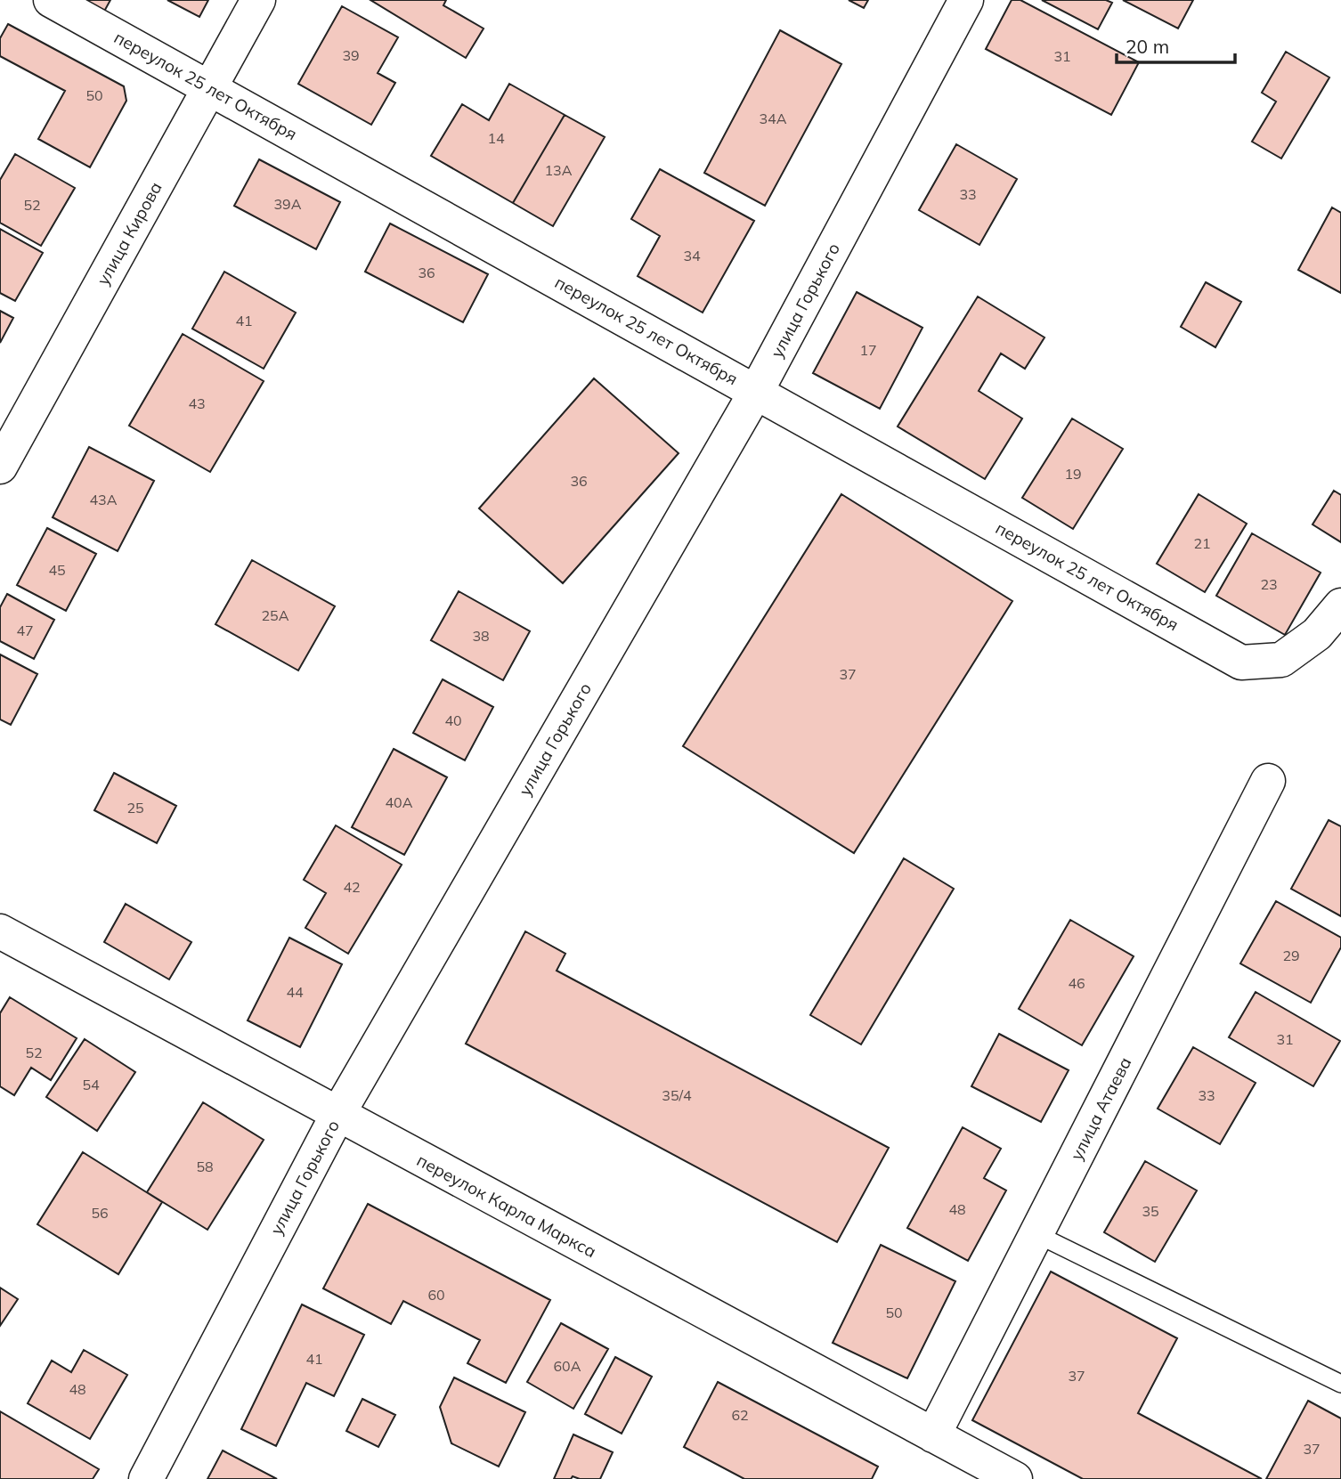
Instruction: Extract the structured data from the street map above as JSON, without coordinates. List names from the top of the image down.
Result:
{
  "streets": {
    "street": [
      "переулок 25 лет Октября",
      "улица Кирова",
      "улица Горького",
      "улица Атаева",
      "переулок Карла Маркса"
    ]
  },
  "crossings": [
    ["переулок 25 лет Октября", "улица Кирова"],
    ["переулок 25 лет Октября", "улица Горького"],
    ["улица Горького", "переулок Карла Маркса"],
    ["улица Атаева", "переулок Карла Маркса"]
  ],
  "house_numbers": [
    "39",
    "31",
    "50",
    "34А",
    "14",
    "13А",
    "33",
    "39А",
    "52",
    "34",
    "36",
    "41",
    "17",
    "43",
    "19",
    "36",
    "43А",
    "21",
    "45",
    "23",
    "25А",
    "47",
    "38",
    "37",
    "40",
    "40А",
    "25",
    "42",
    "29",
    "46",
    "44",
    "31",
    "52",
    "54",
    "35/4",
    "33",
    "58",
    "48",
    "35",
    "56",
    "60",
    "50",
    "41",
    "60А",
    "37",
    "48",
    "62",
    "37"
  ],
  "scale_bar": "20 m"
}
